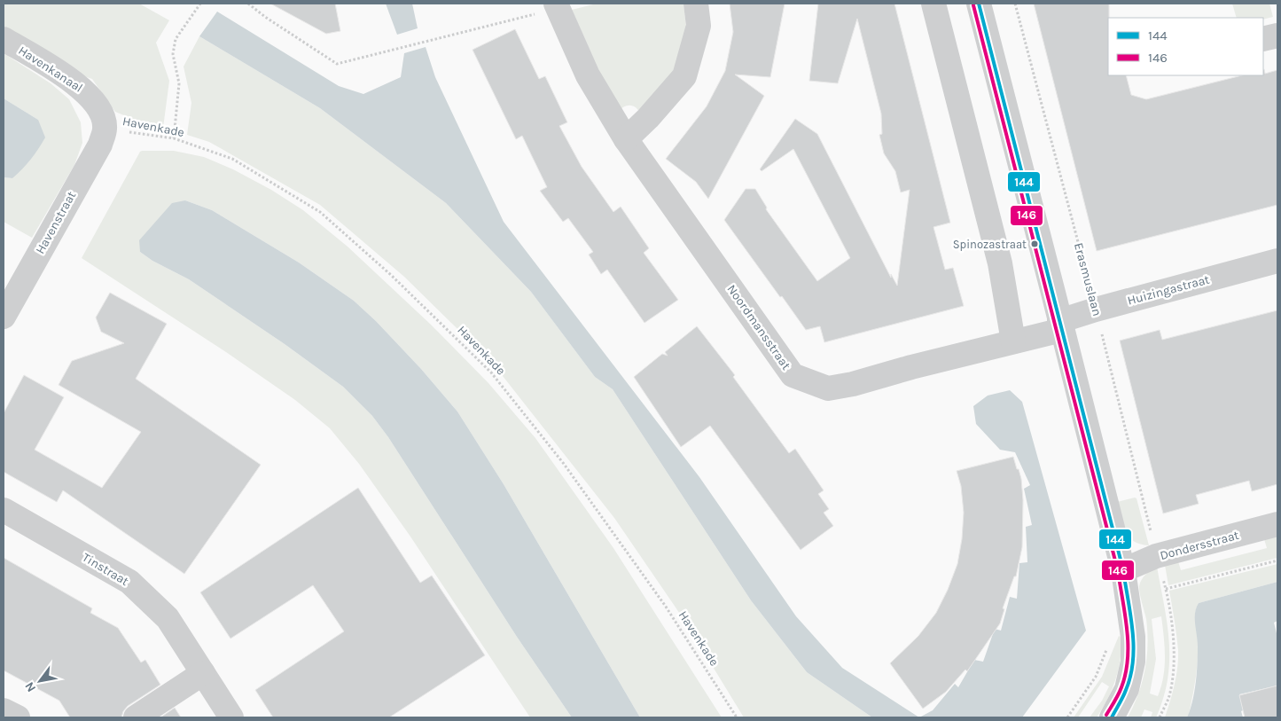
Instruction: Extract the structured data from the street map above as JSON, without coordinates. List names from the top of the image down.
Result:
{
  "streets": {
    "street": [
      "Havenkanaal",
      "Havenstraat",
      "Huizingastraat",
      "Noordmansstraat",
      "Dondersstraat",
      "Tinstraat"
    ],
    "path": ["Havenkade", "Erasmuslaan"]
  },
  "crossings": [
    ["Havenkanaal", "Havenkade"],
    ["Havenkanaal", "Havenstraat"],
    ["Havenkade", "Havenstraat"],
    ["Erasmuslaan", "Huizingastraat"],
    ["Erasmuslaan", "Dondersstraat"],
    ["Huizingastraat", "Noordmansstraat"]
  ],
  "places": ["Spinozastraat"],
  "lines": ["transit line 144", "transit line 146"],
  "legend": ["144", "146"],
  "north": "bottom left"
}
